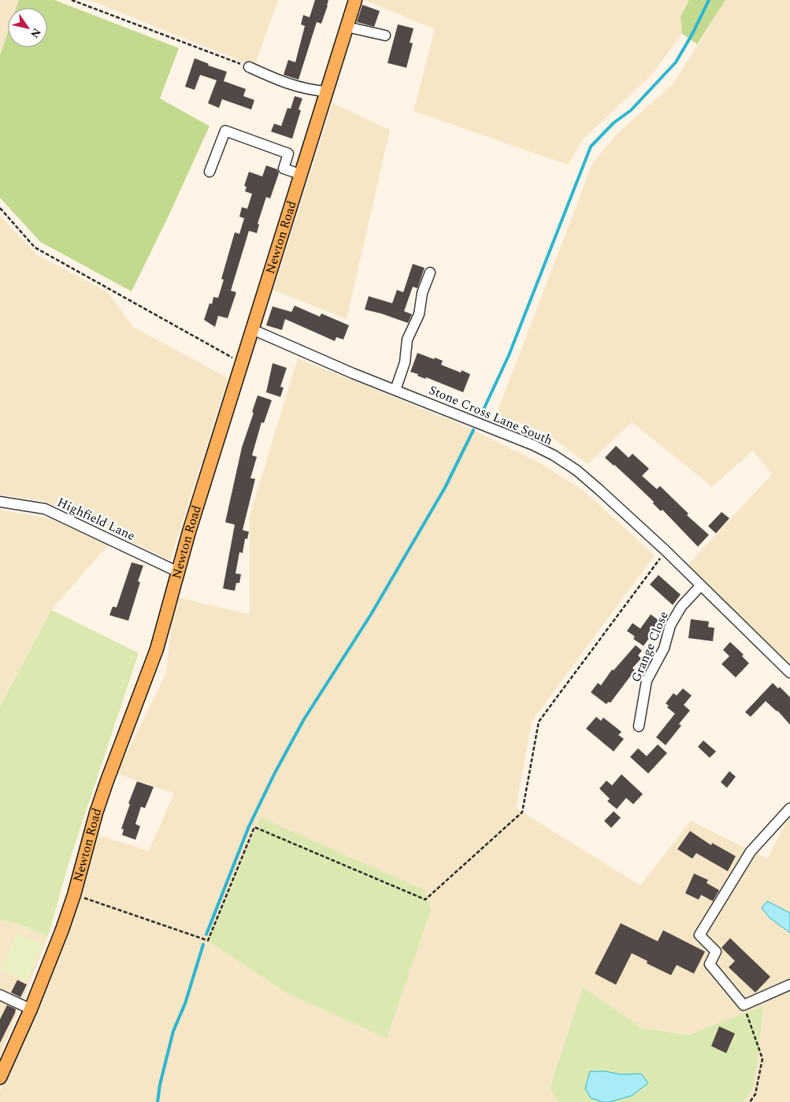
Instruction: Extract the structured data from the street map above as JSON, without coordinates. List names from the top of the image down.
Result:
{
  "streets": {
    "main road": ["Newton Road"],
    "street": ["Stone Cross Lane South", "Highfield Lane", "Grange Close"]
  },
  "crossings": [
    ["Newton Road", "Stone Cross Lane South"],
    ["Newton Road", "Highfield Lane"],
    ["Stone Cross Lane South", "Grange Close"]
  ],
  "north": "bottom right"
}
